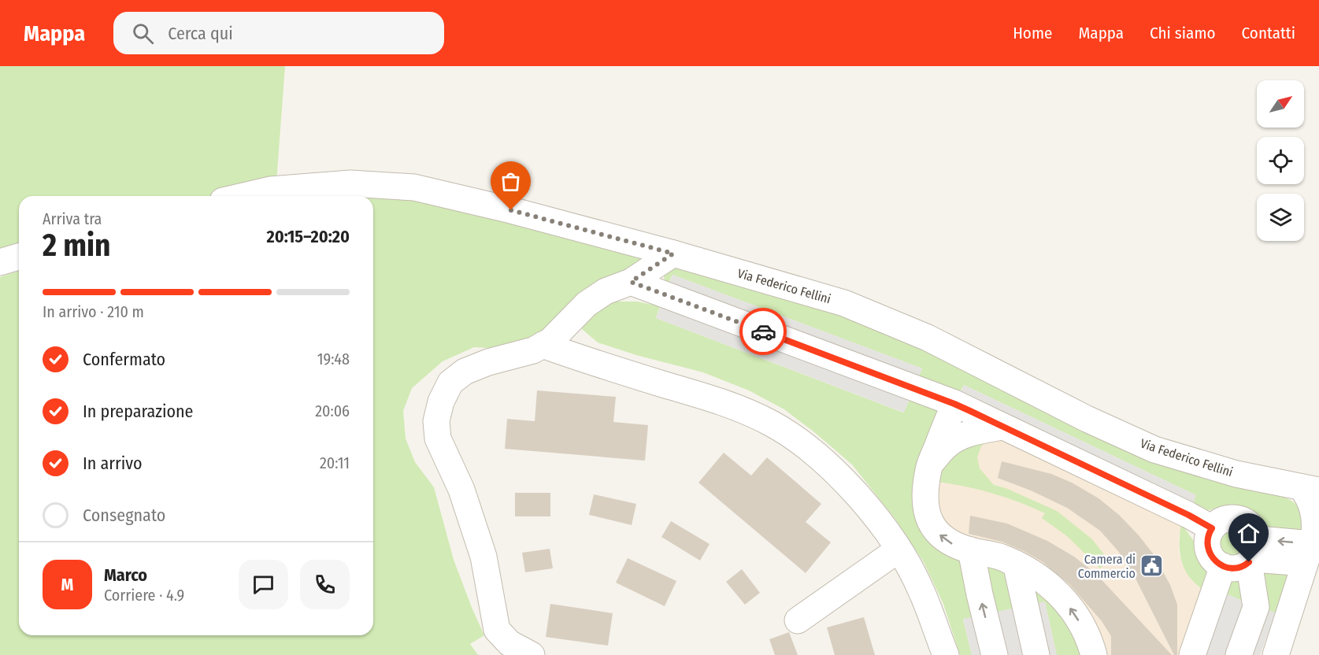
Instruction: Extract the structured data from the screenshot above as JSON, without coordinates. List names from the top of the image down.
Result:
{
  "streets": {
    "street": ["Via Federico Fellini"]
  },
  "places": {
    "public building": ["Camera di Commercio"]
  },
  "north": "top right",
  "page": {
    "header": "Mappa",
    "search": "Cerca qui",
    "nav": [
      "Home",
      "Mappa",
      "Chi siamo",
      "Contatti"
    ],
    "heading": ["2 min", "Arriva tra", "20:15–20:20"],
    "panel": ["Marco", "Corriere · 4.9"],
    "bar": "In arrivo · 210 m",
    "list": [
      ["Confermato", "19:48"],
      ["In preparazione", "20:06"],
      ["In arrivo", "20:11"],
      "Consegnato"
    ],
    "round": "M"
  }
}
